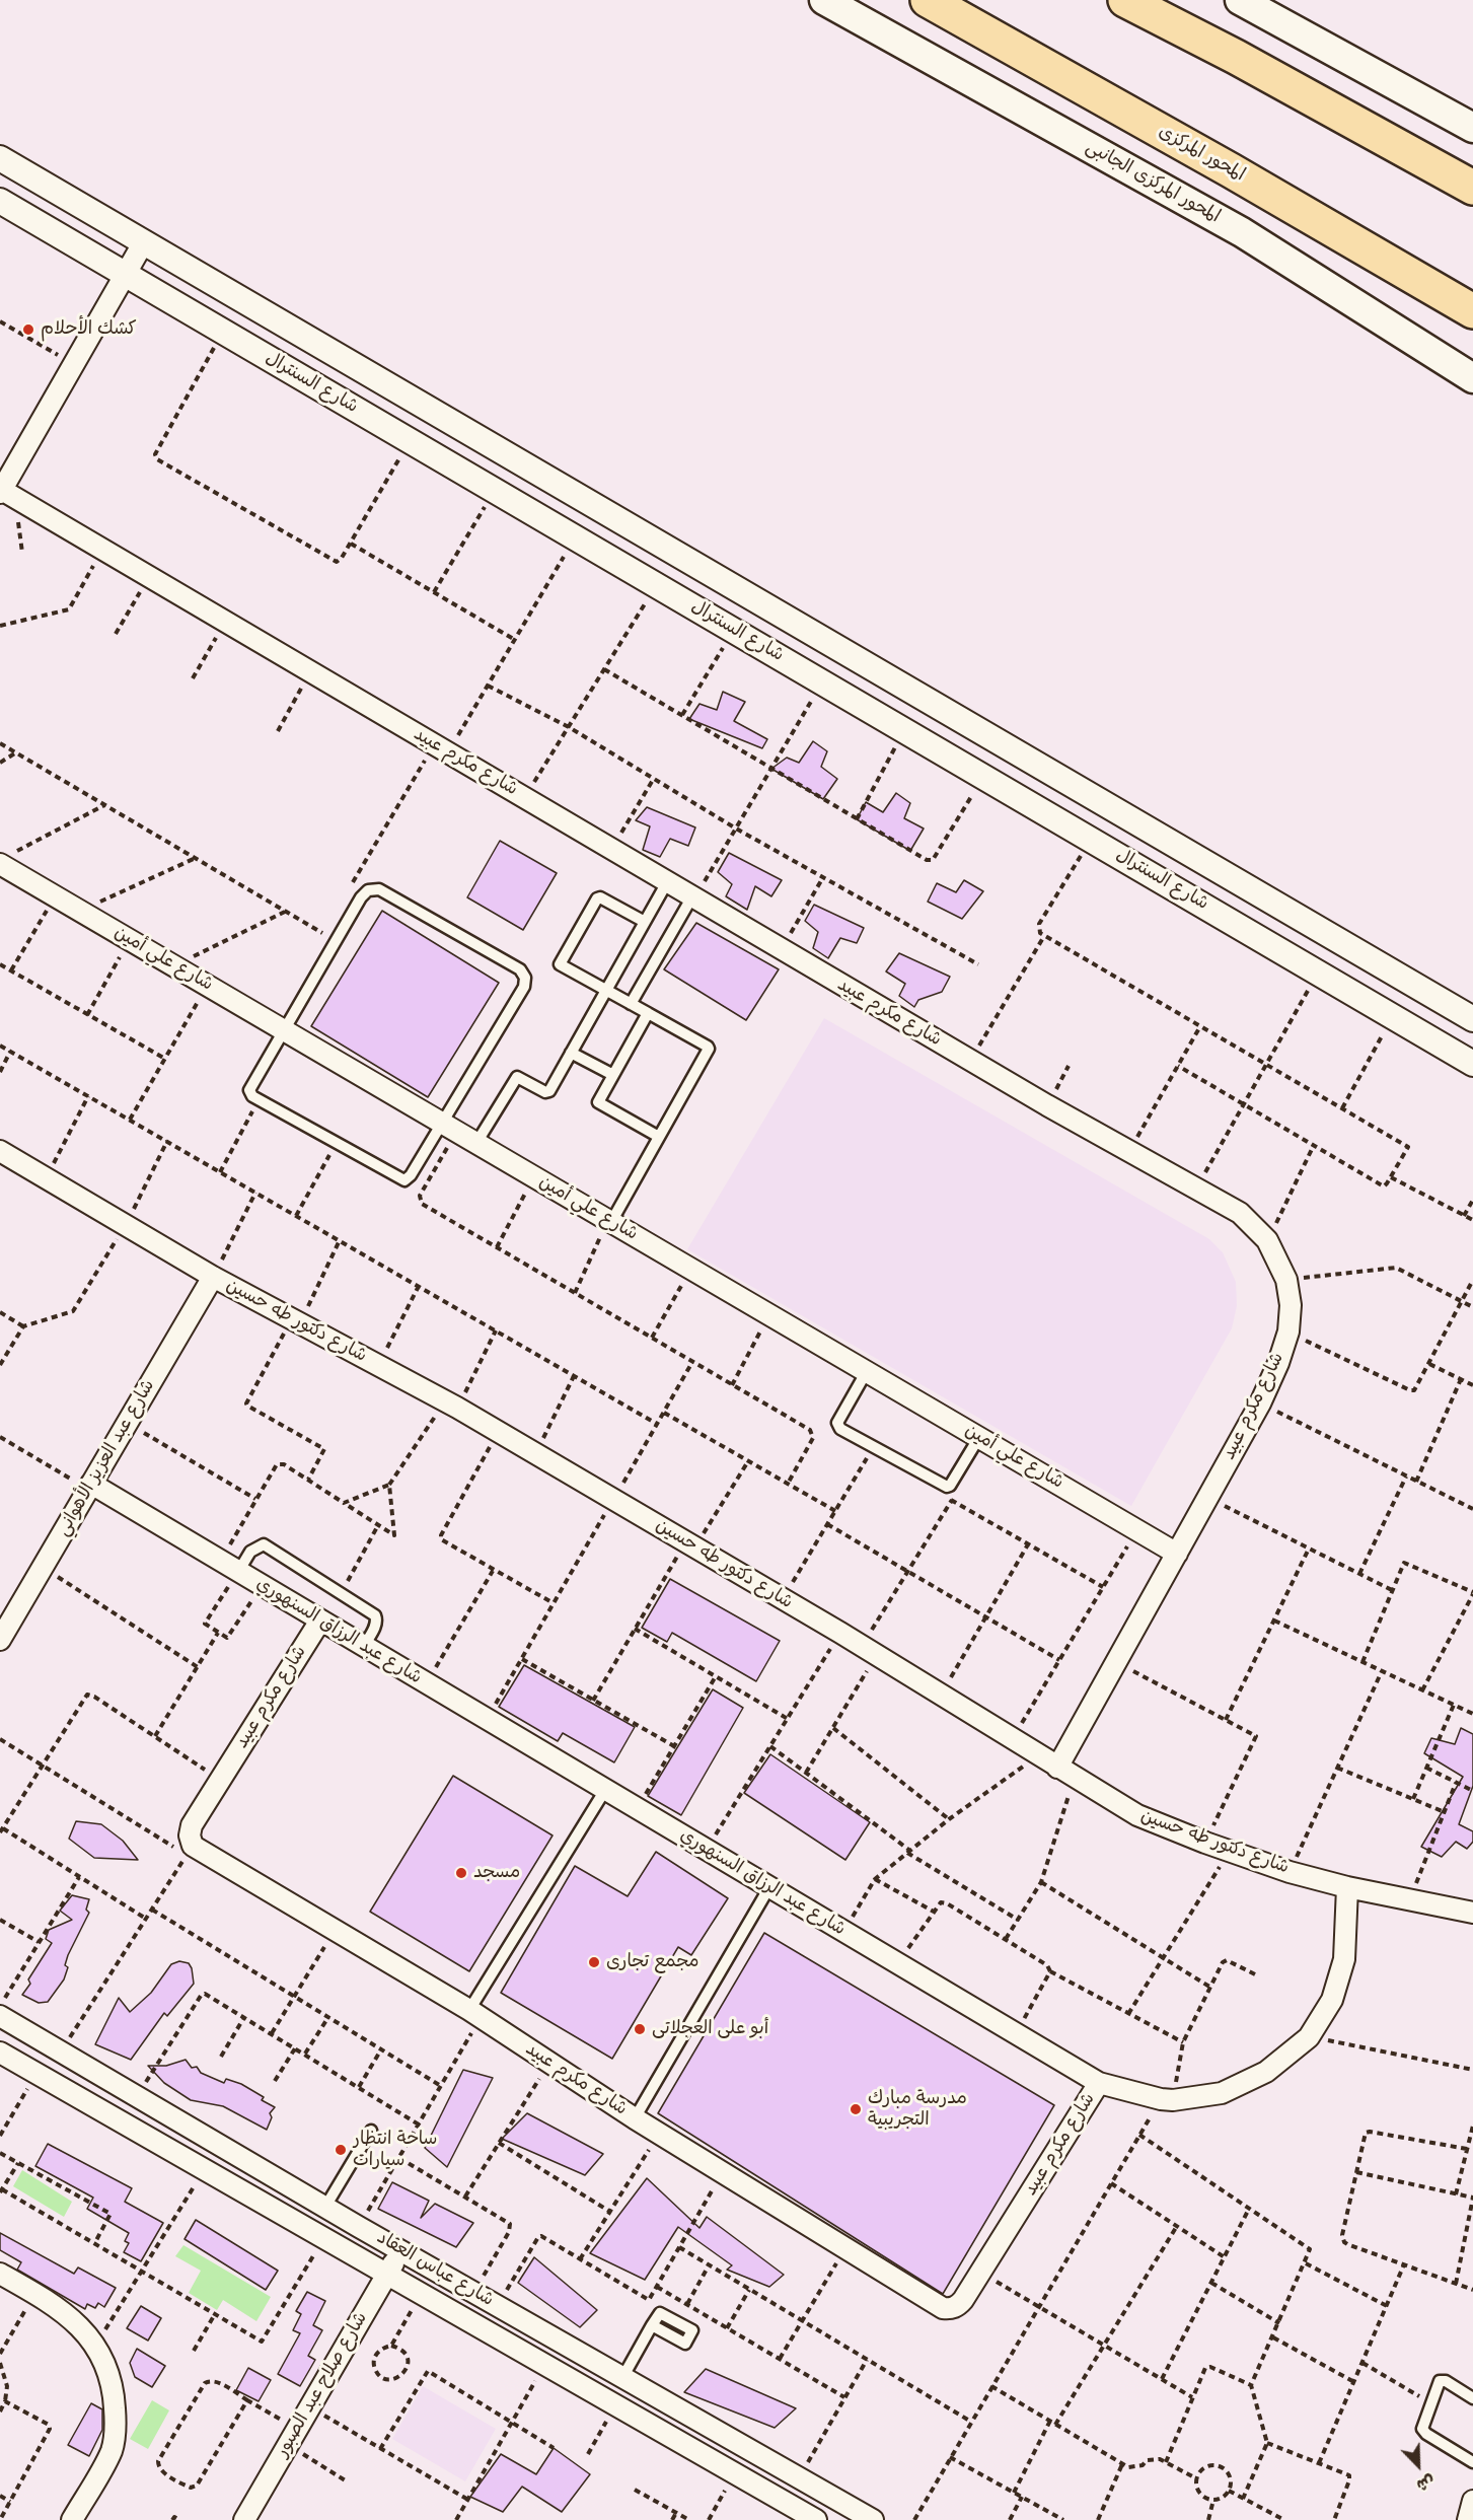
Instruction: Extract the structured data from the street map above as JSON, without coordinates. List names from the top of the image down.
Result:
{
  "streets": {
    "highway": ["المحور المركزى"],
    "main road": ["المحور المركزى الجانبى"],
    "street": [
      "شارع السنترال",
      "شارع مكرم عبيد",
      "شارع علي أمين",
      "شارع دكتور طه حسين",
      "شارع عبد العزيز الأهواني",
      "شارع عبد الرزاق السنهوري",
      "شارع عباس العقاد",
      "شارع صلاح عبد الصبور"
    ]
  },
  "crossings": [
    ["شارع مكرم عبيد", "شارع علي أمين"],
    ["شارع مكرم عبيد", "شارع دكتور طه حسين"],
    ["شارع مكرم عبيد", "شارع عبد الرزاق السنهوري"],
    ["شارع دكتور طه حسين", "شارع عبد العزيز الأهواني"],
    ["شارع دكتور طه حسين", "شارع عبد الرزاق السنهوري"],
    ["شارع عبد العزيز الأهواني", "شارع عبد الرزاق السنهوري"],
    ["شارع عباس العقاد", "شارع صلاح عبد الصبور"]
  ],
  "places": [
    "كشك الأحلام",
    "مسجد",
    "مجمع تجارى",
    "أبو على العجلاتى",
    "مدرسة مبارك التجريبية",
    "ساحة انتظار سيارات"
  ],
  "north": "bottom right"
}
